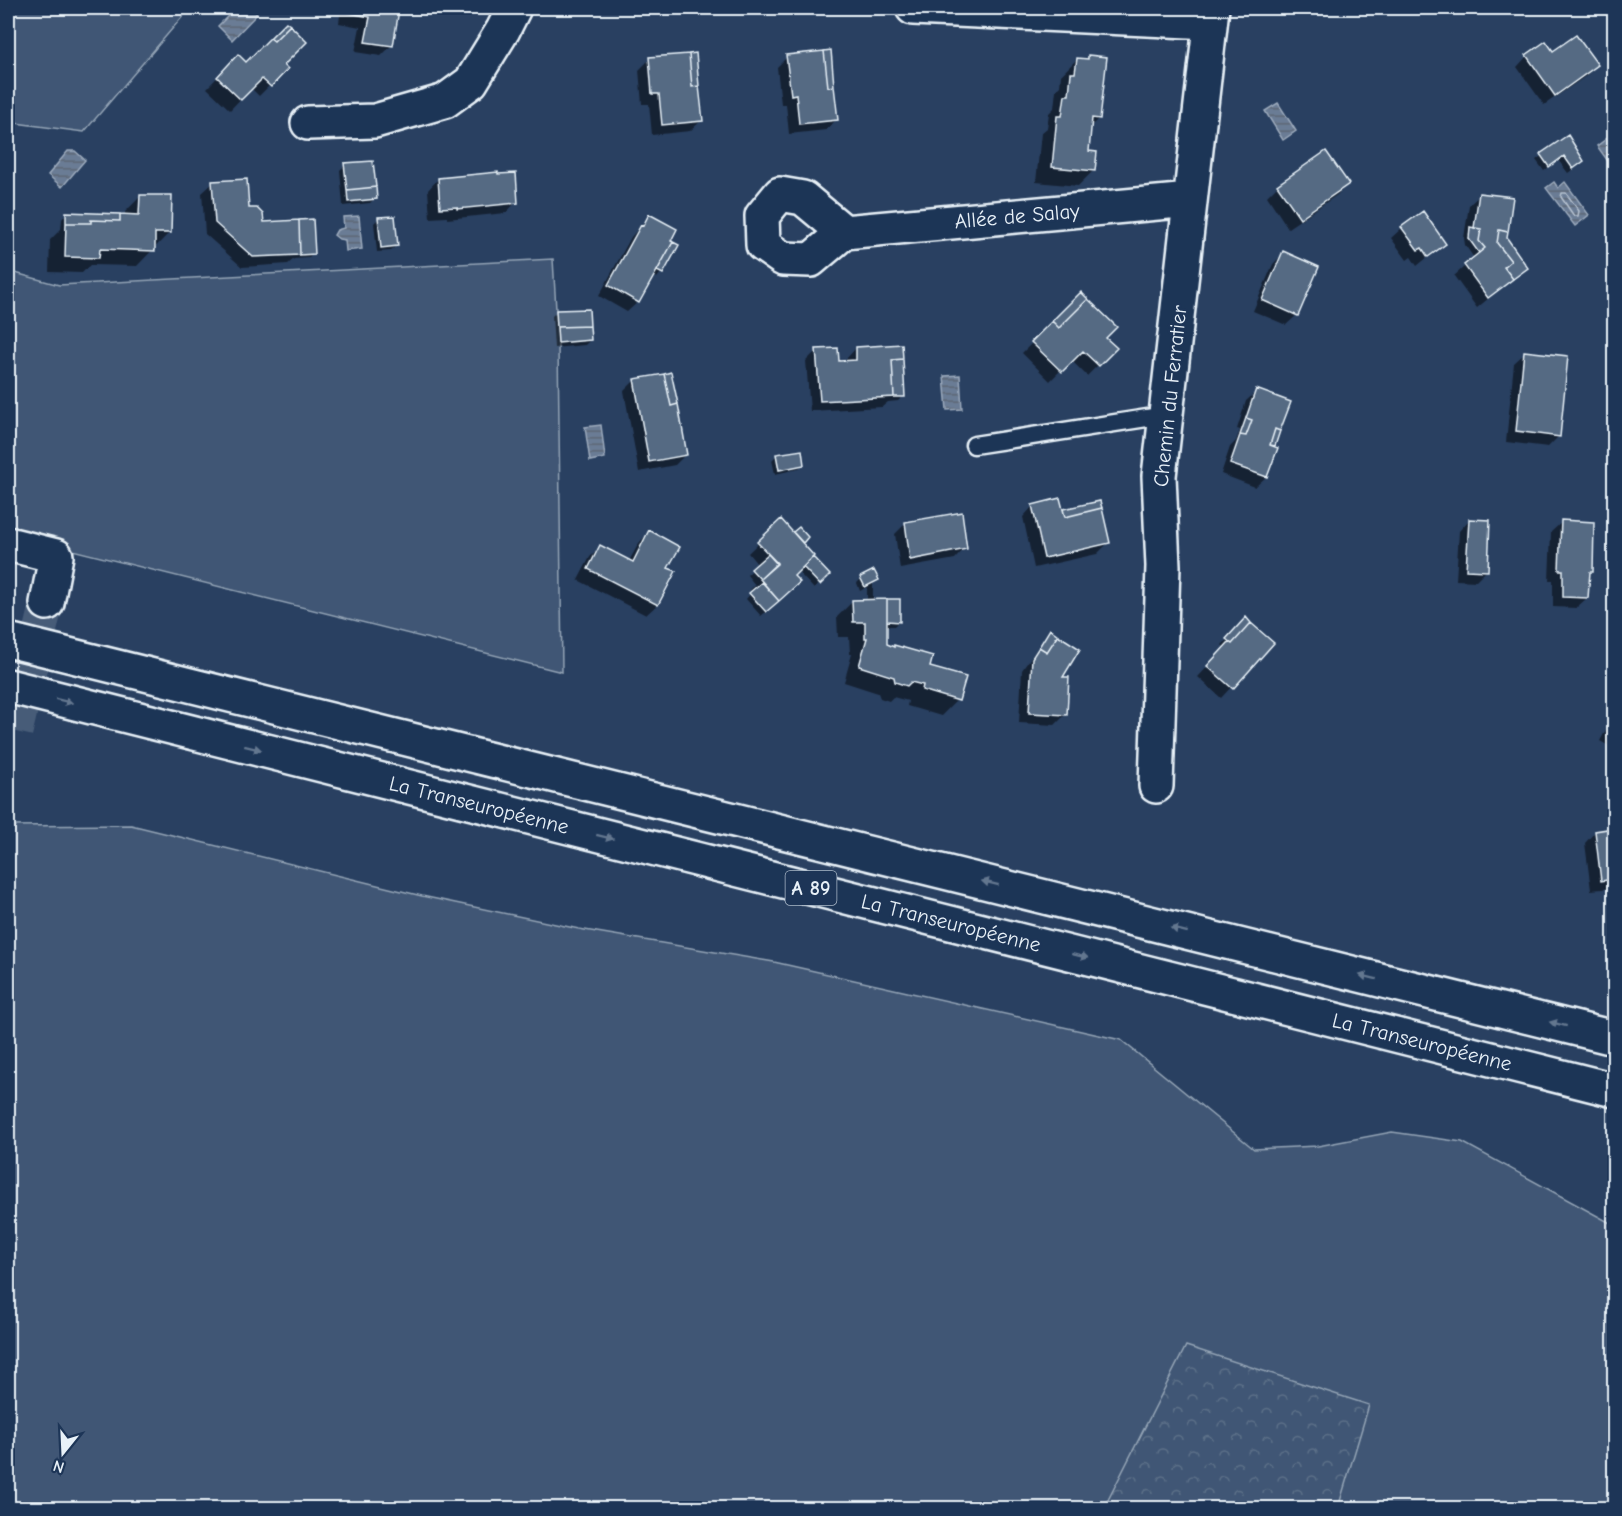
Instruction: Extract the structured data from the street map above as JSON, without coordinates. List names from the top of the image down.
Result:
{
  "streets": {
    "main road": [
      "Allée de Salay",
      "Chemin du Ferratier",
      "La Transeuropéenne",
      "A 89"
    ]
  },
  "crossings": [
    ["Allée de Salay", "Chemin du Ferratier"]
  ],
  "north": "bottom"
}
